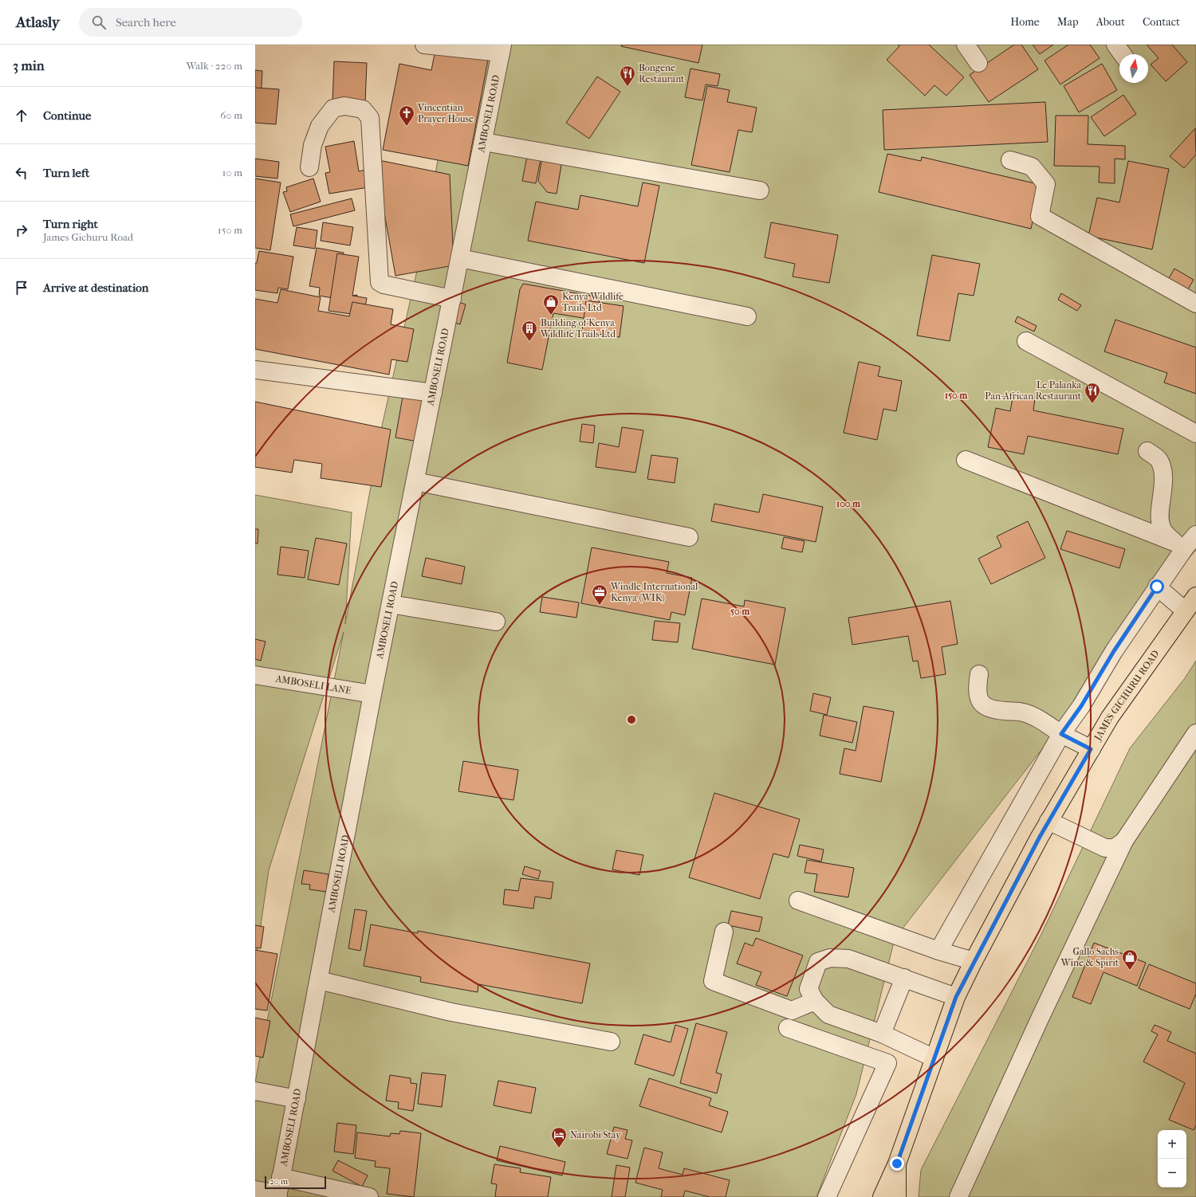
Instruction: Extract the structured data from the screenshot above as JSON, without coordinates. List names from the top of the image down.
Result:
{
  "streets": {
    "main road": ["JAMES GICHURU ROAD"],
    "street": ["AMBOSELI ROAD", "AMBOSELI LANE"]
  },
  "crossings": [
    ["AMBOSELI ROAD", "AMBOSELI LANE"]
  ],
  "places": {
    "restaurant": ["Bongene Restaurant", "Le Palanka Pan-African Restaurant"],
    "church": ["Vincentian Prayer House"],
    "shop": ["Kenya Wildlife Trails Ltd", "Gallo Sachs Wine & Spirit"],
    "building": ["Building of Kenya Wildlife Trails Ltd"],
    "office": ["Windle International Kenya (WIK)"],
    "hotel": ["Nairobi Stay"]
  },
  "scale_bar": "20 m",
  "north": "top",
  "page": {
    "header": "Atlasly",
    "search": "Search here",
    "nav": [
      "Home",
      "Map",
      "About",
      "Contact"
    ],
    "heading": ["3 min", "Walk · 220 m"],
    "list": [
      ["Continue", "60 m"],
      ["Turn left", "10 m"],
      ["Turn right", "James Gichuru Road", "150 m"],
      "Arrive at destination"
    ],
    "map_buttons": ["+", "−"],
    "scale": "20 m"
  },
  "rings": ["150 m", "100 m", "50 m"]
}
